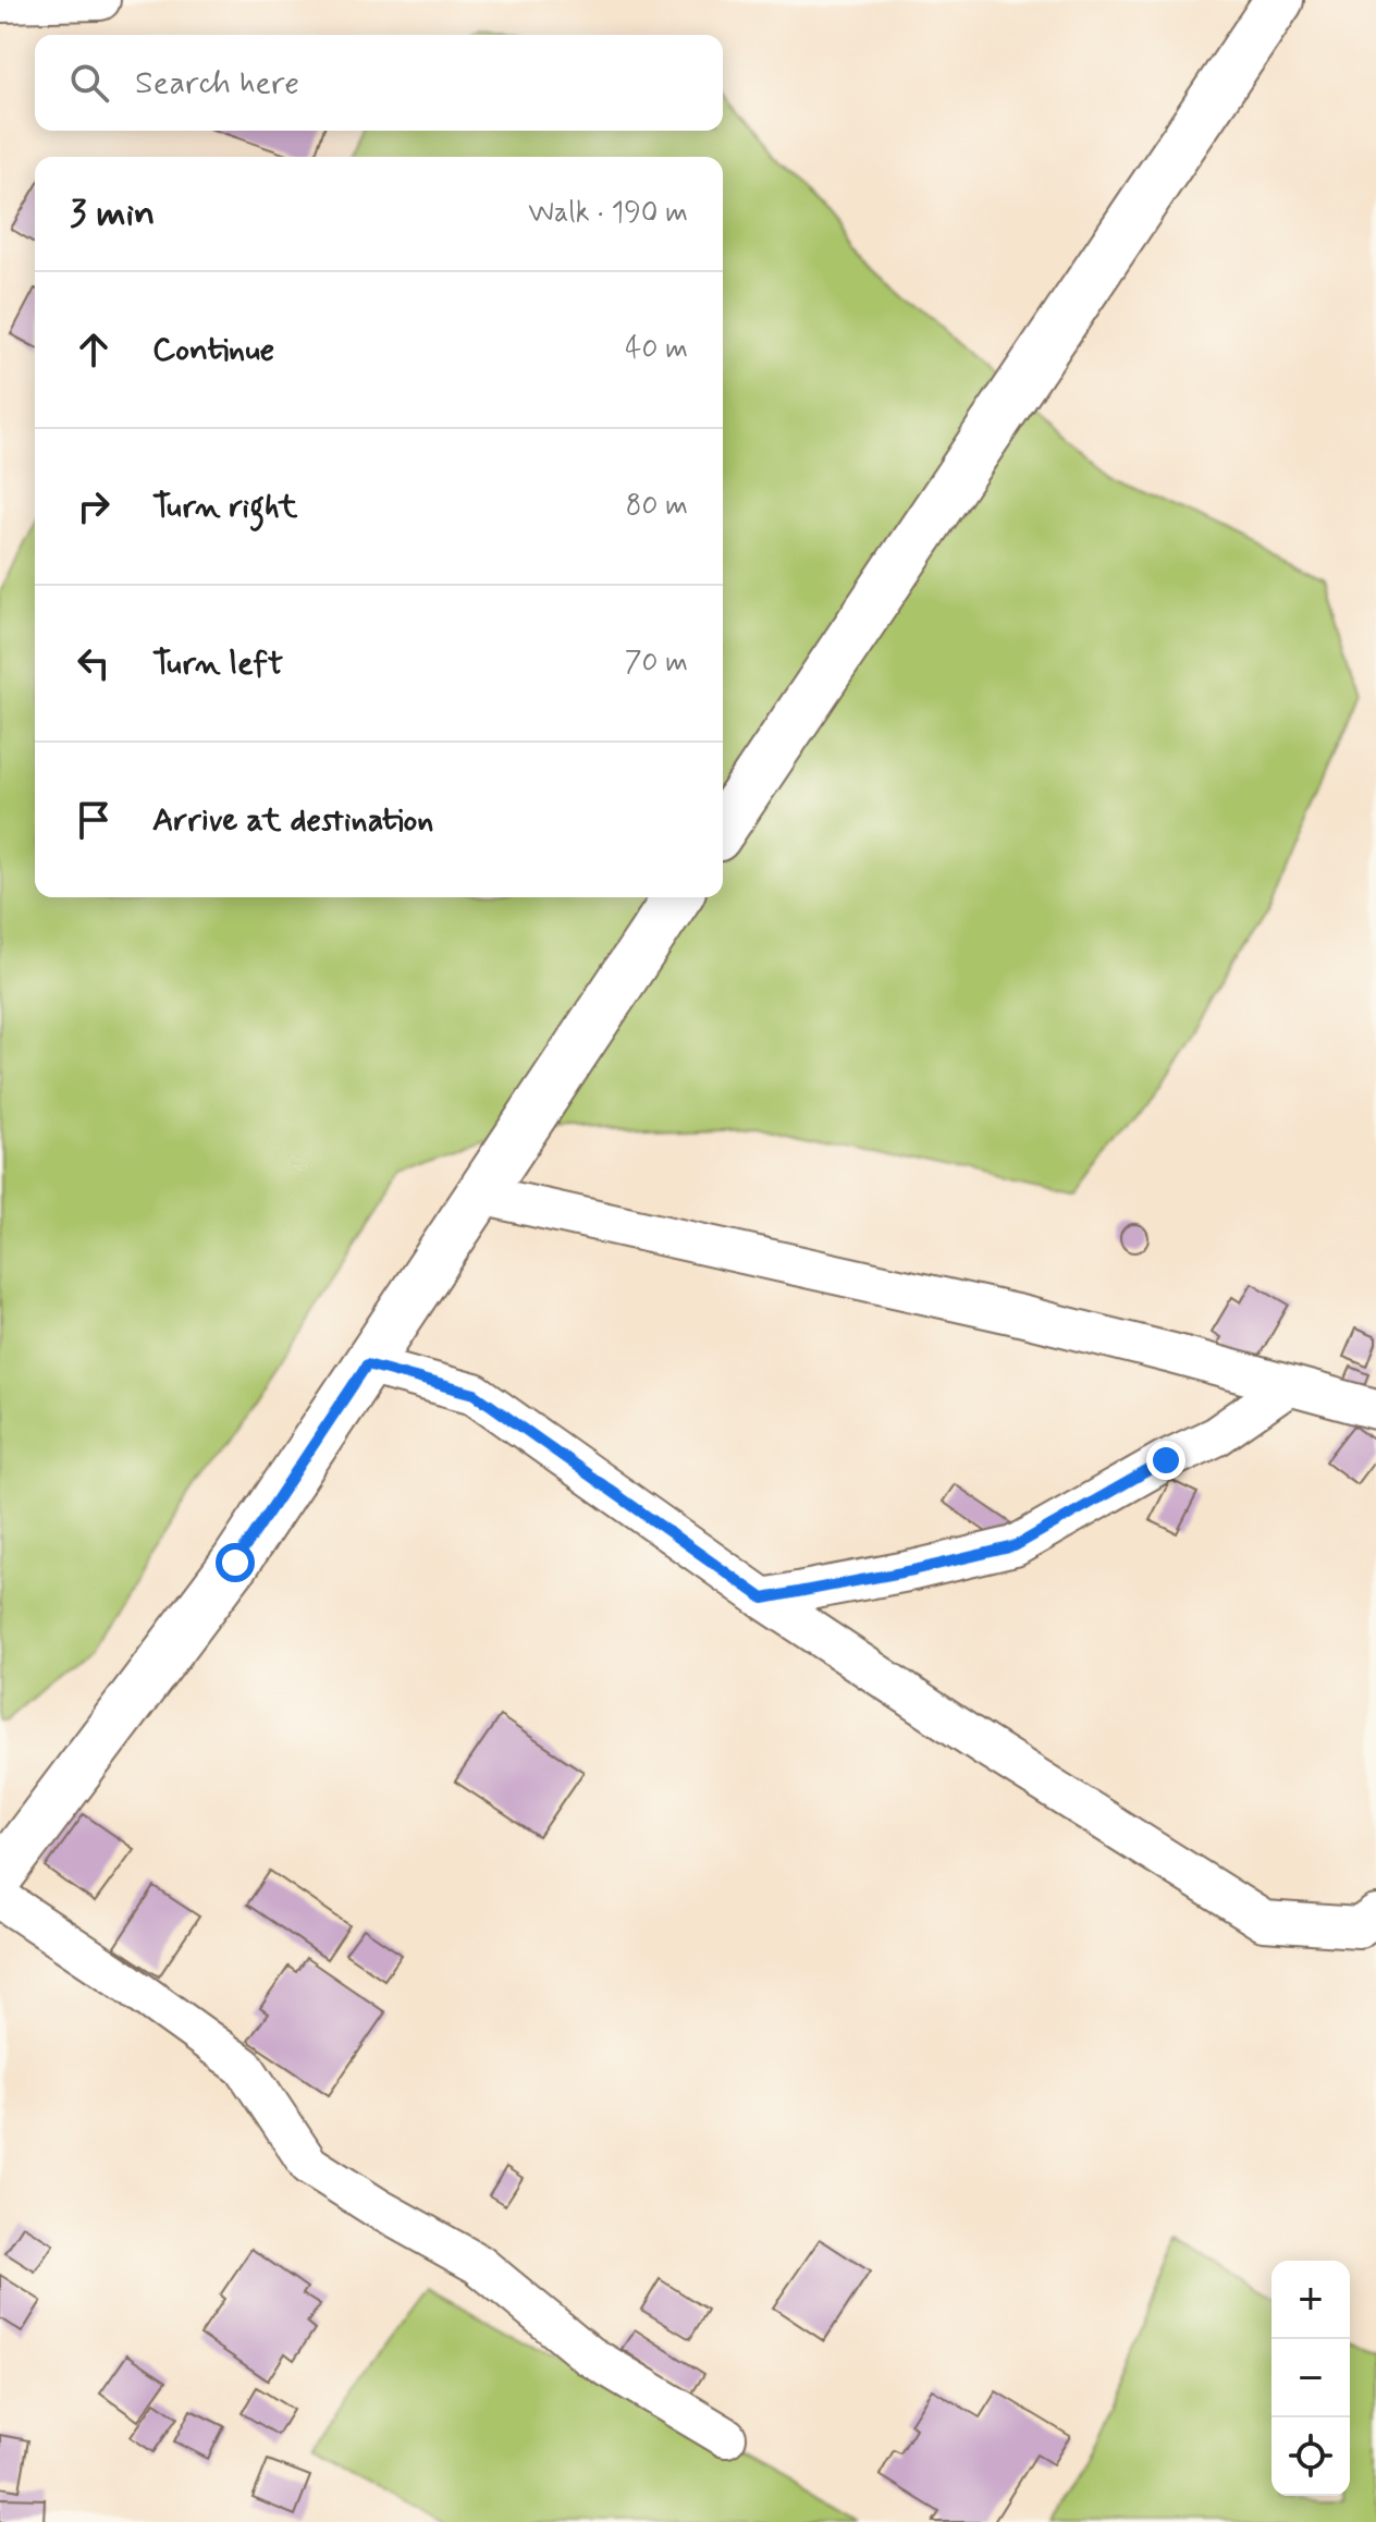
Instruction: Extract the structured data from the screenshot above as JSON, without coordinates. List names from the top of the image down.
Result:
{
  "page": {
    "search": "Search here",
    "heading": ["3 min", "Walk · 190 m"],
    "list": [
      ["Continue", "40 m"],
      ["Turn right", "80 m"],
      ["Turn left", "70 m"],
      "Arrive at destination"
    ],
    "map_buttons": ["+", "−"]
  }
}
